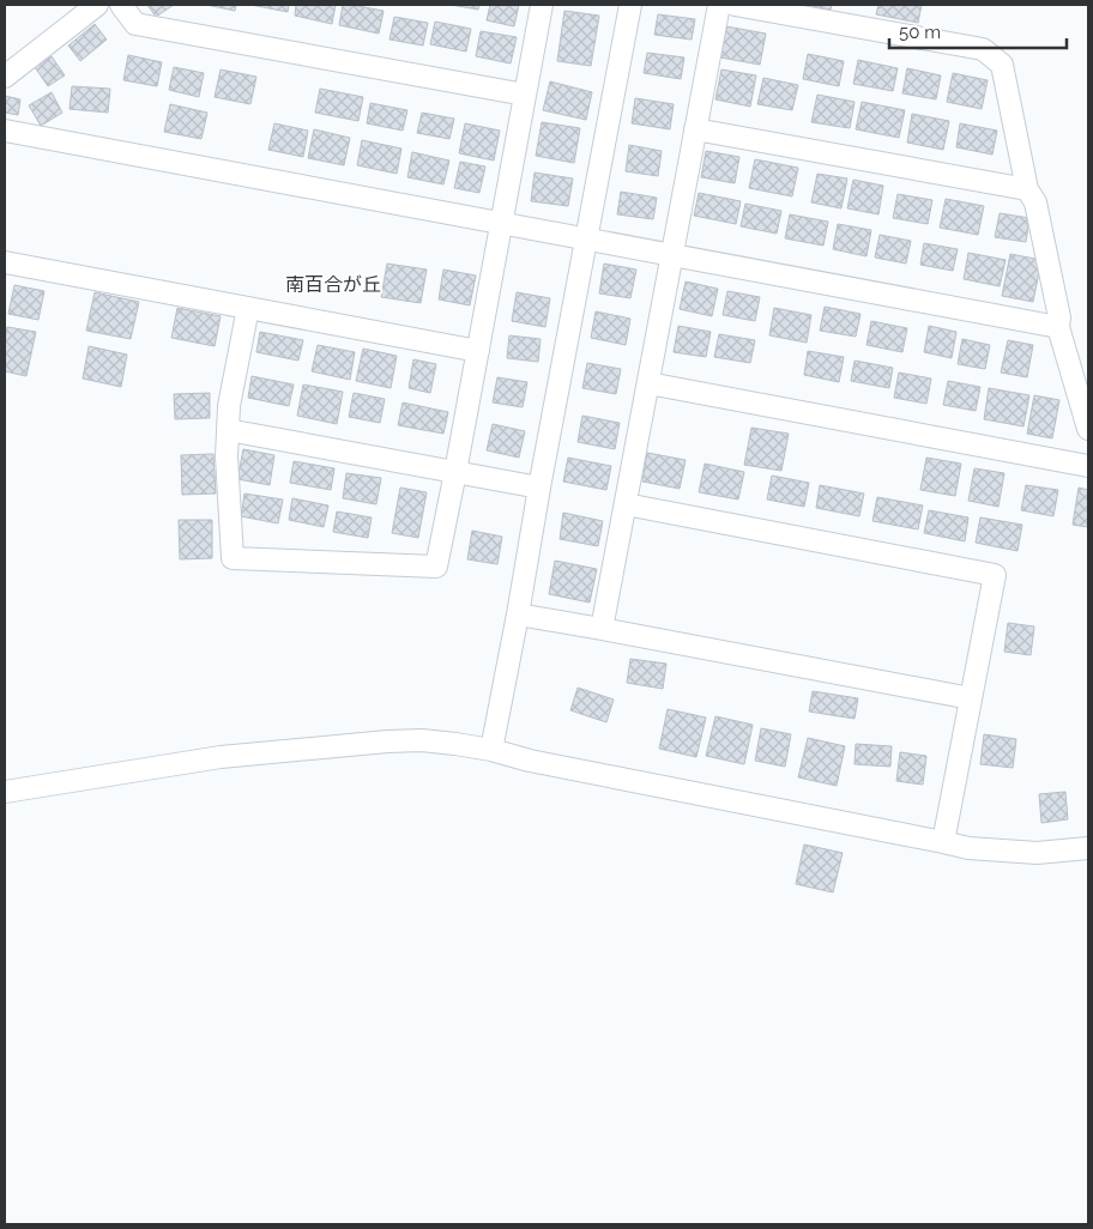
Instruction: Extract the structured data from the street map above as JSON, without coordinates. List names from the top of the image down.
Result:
{
  "districts": ["南百合が丘"],
  "scale_bar": "50 m"
}
